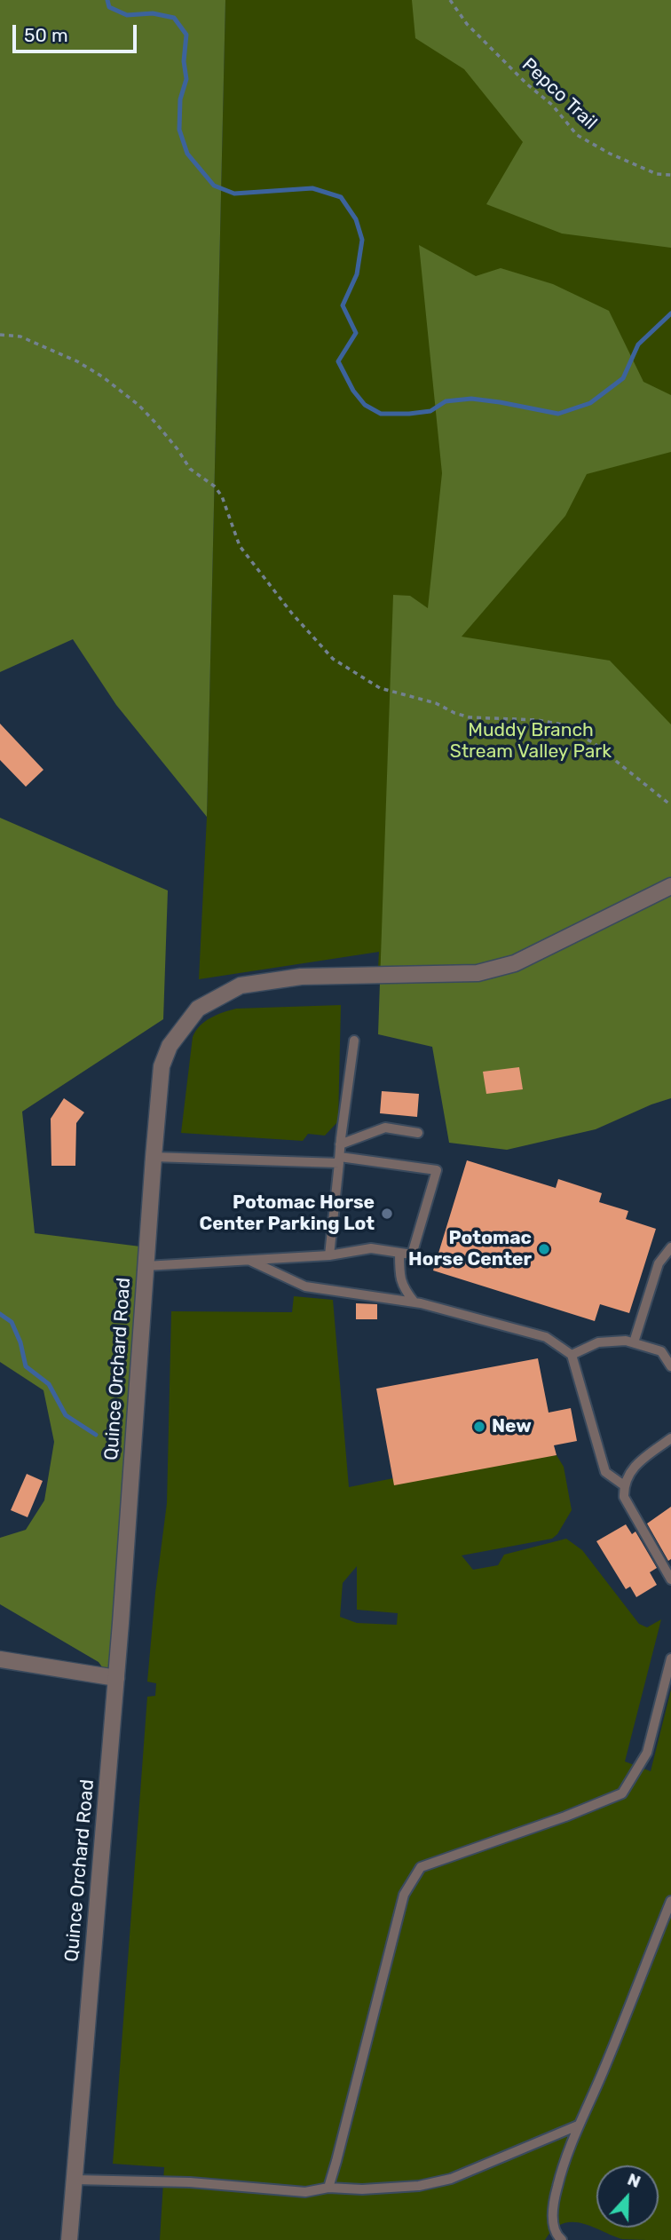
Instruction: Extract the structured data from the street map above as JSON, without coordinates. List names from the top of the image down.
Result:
{
  "streets": {
    "street": ["Quince Orchard Road"],
    "path": ["Pepco Trail"]
  },
  "parks": ["Muddy Branch Stream Valley Park"],
  "places": ["Potomac Horse Center Parking Lot", "Potomac Horse Center", "New"],
  "scale_bar": "50 m",
  "north": "top"
}
